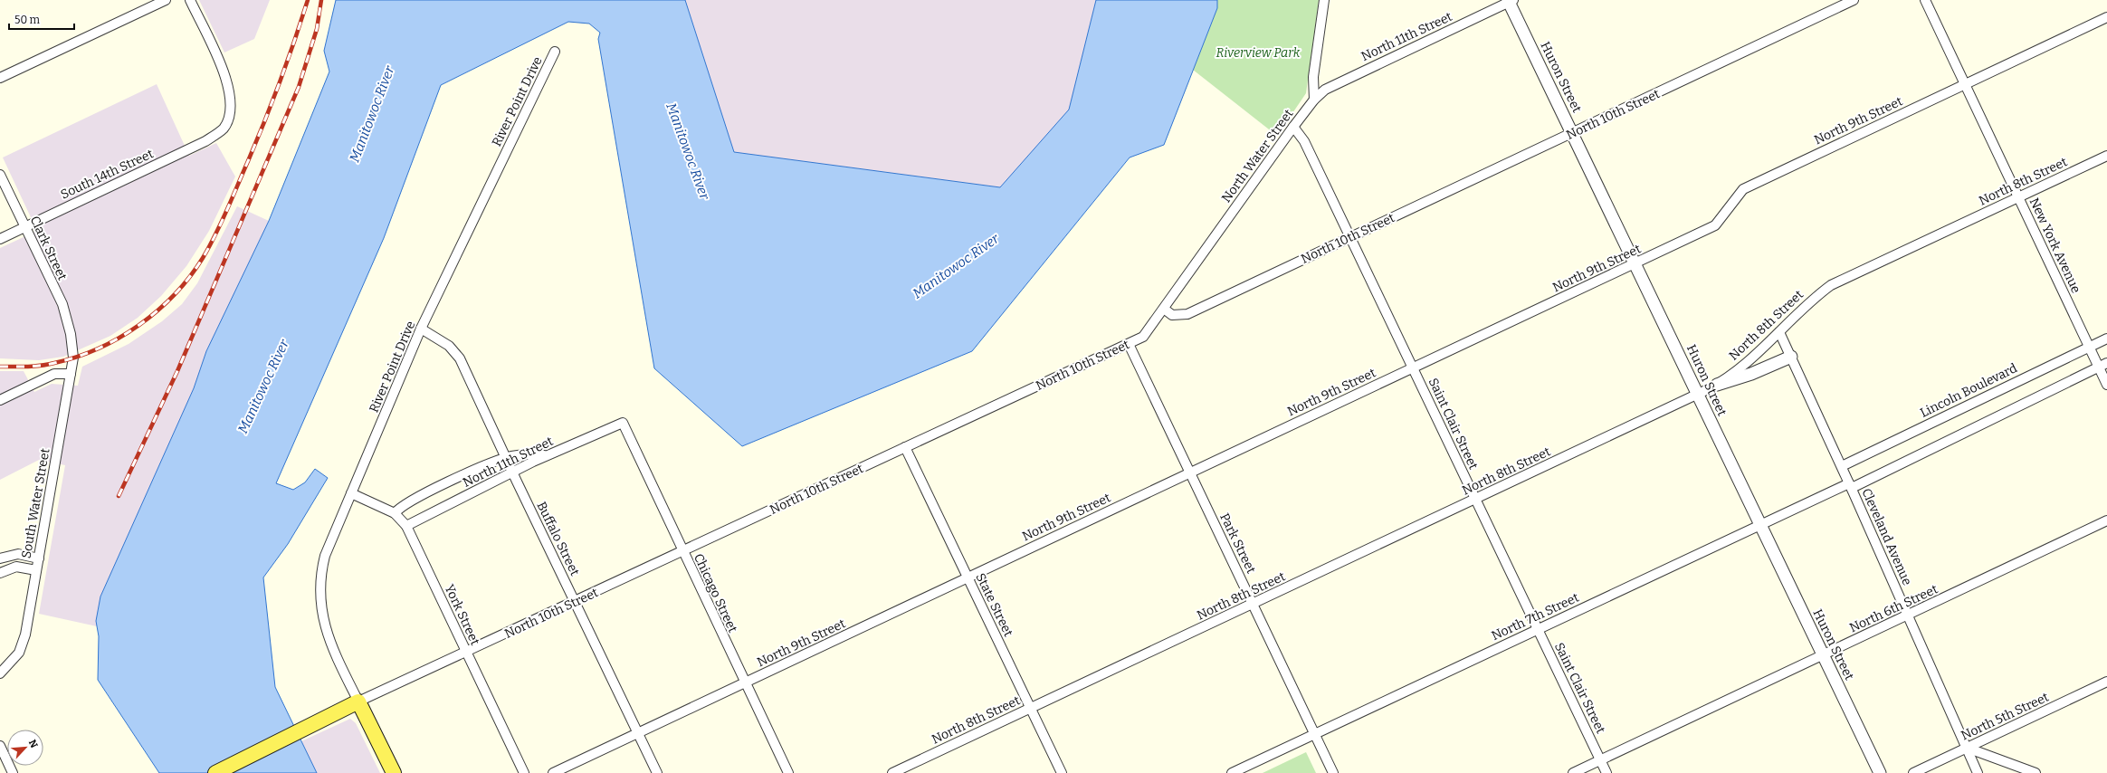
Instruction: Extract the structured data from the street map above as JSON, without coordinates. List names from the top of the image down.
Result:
{
  "streets": {
    "main road": ["North 10th Street"],
    "street": [
      "North 11th Street",
      "Huron Street",
      "River Point Drive",
      "North 9th Street",
      "North Water Street",
      "South 14th Street",
      "North 8th Street",
      "New York Avenue",
      "Clark Street",
      "Lincoln Boulevard",
      "Saint Clair Street",
      "South Water Street",
      "Cleveland Avenue",
      "Buffalo Street",
      "Park Street",
      "Chicago Street",
      "State Street",
      "North 6th Street",
      "York Street",
      "North 7th Street",
      "North 5th Street"
    ]
  },
  "crossings": [
    ["North 11th Street", "Huron Street"],
    ["North 11th Street", "North Water Street"],
    ["North 11th Street", "Buffalo Street"],
    ["North 11th Street", "Chicago Street"],
    ["North 11th Street", "York Street"],
    ["Huron Street", "North 10th Street"],
    ["Huron Street", "North 9th Street"],
    ["Huron Street", "North 8th Street"],
    ["Huron Street", "North 6th Street"],
    ["Huron Street", "North 7th Street"],
    ["River Point Drive", "North 10th Street"],
    ["River Point Drive", "Buffalo Street"],
    ["River Point Drive", "York Street"],
    ["North 10th Street", "North Water Street"],
    ["North 10th Street", "Saint Clair Street"],
    ["North 10th Street", "Buffalo Street"],
    ["North 10th Street", "Park Street"],
    ["North 10th Street", "Chicago Street"],
    ["North 10th Street", "State Street"],
    ["North 10th Street", "York Street"],
    ["North 9th Street", "New York Avenue"],
    ["North 9th Street", "Saint Clair Street"],
    ["North 9th Street", "Buffalo Street"],
    ["North 9th Street", "Park Street"],
    ["North 9th Street", "Chicago Street"],
    ["North 9th Street", "State Street"],
    ["North Water Street", "Saint Clair Street"],
    ["South 14th Street", "Clark Street"],
    ["North 8th Street", "New York Avenue"],
    ["North 8th Street", "Saint Clair Street"],
    ["North 8th Street", "Cleveland Avenue"],
    ["North 8th Street", "Park Street"],
    ["North 8th Street", "State Street"],
    ["New York Avenue", "Lincoln Boulevard"],
    ["Clark Street", "South Water Street"],
    ["Lincoln Boulevard", "Cleveland Avenue"],
    ["Saint Clair Street", "North 6th Street"],
    ["Saint Clair Street", "North 7th Street"],
    ["Cleveland Avenue", "North 6th Street"],
    ["Cleveland Avenue", "North 7th Street"],
    ["Cleveland Avenue", "North 5th Street"],
    ["Park Street", "North 7th Street"]
  ],
  "water": ["Manitowoc River"],
  "parks": ["Riverview Park"],
  "scale_bar": "50 m",
  "north": "top right"
}
